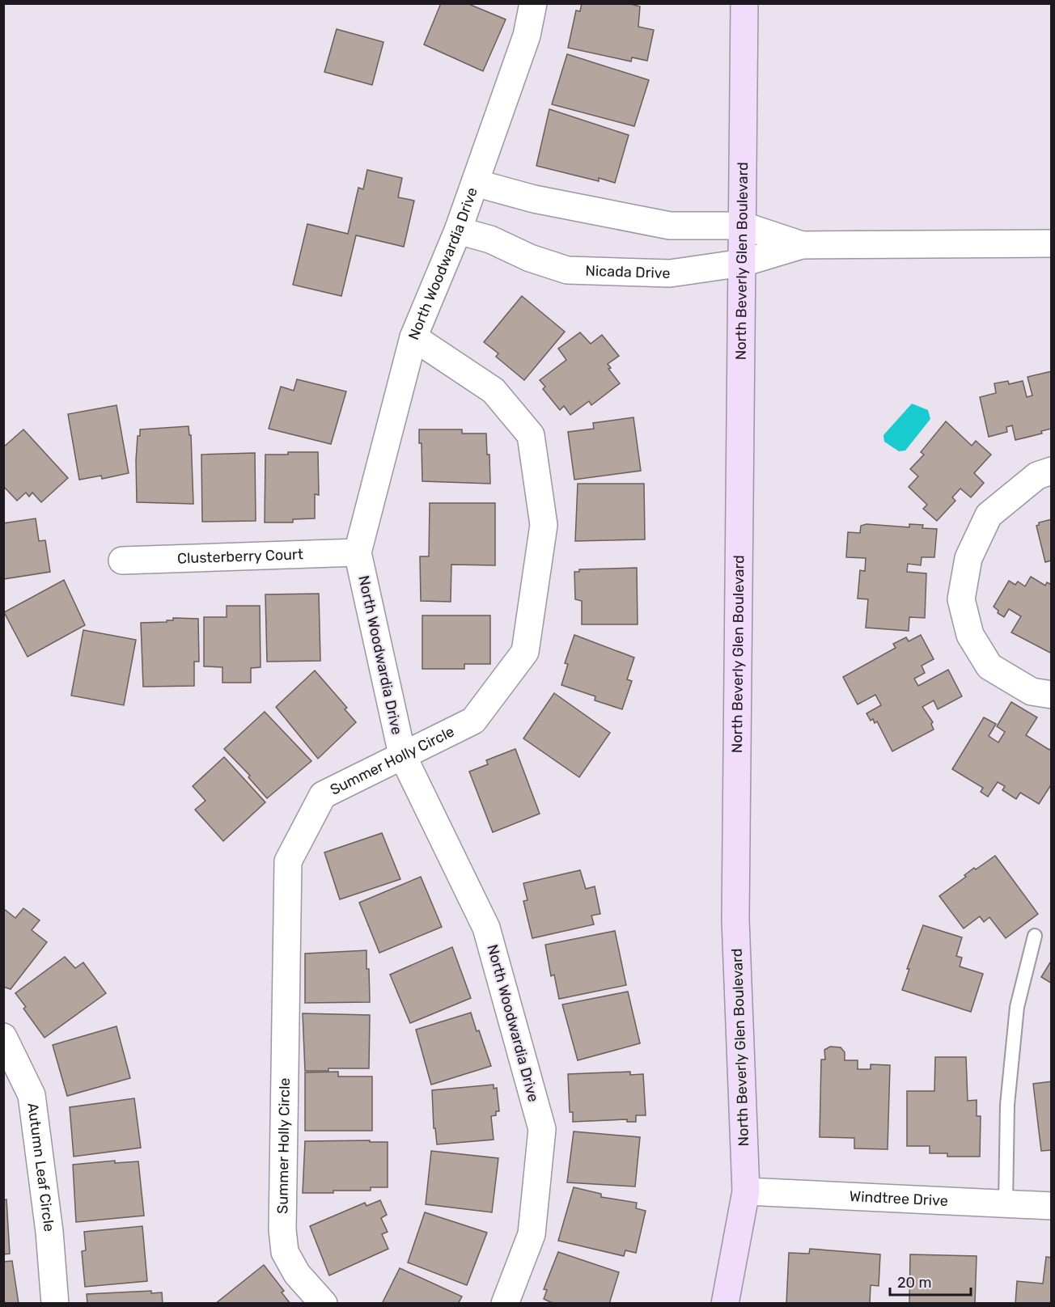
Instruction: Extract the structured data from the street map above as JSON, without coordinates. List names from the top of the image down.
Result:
{
  "streets": {
    "main road": ["North Beverly Glen Boulevard"],
    "street": [
      "North Woodwardia Drive",
      "Nicada Drive",
      "Clusterberry Court",
      "Summer Holly Circle",
      "Autumn Leaf Circle",
      "Windtree Drive"
    ]
  },
  "crossings": [
    ["North Beverly Glen Boulevard", "Nicada Drive"],
    ["North Beverly Glen Boulevard", "Windtree Drive"],
    ["North Woodwardia Drive", "Nicada Drive"],
    ["North Woodwardia Drive", "Clusterberry Court"],
    ["North Woodwardia Drive", "Summer Holly Circle"]
  ],
  "scale_bar": "20 m"
}
